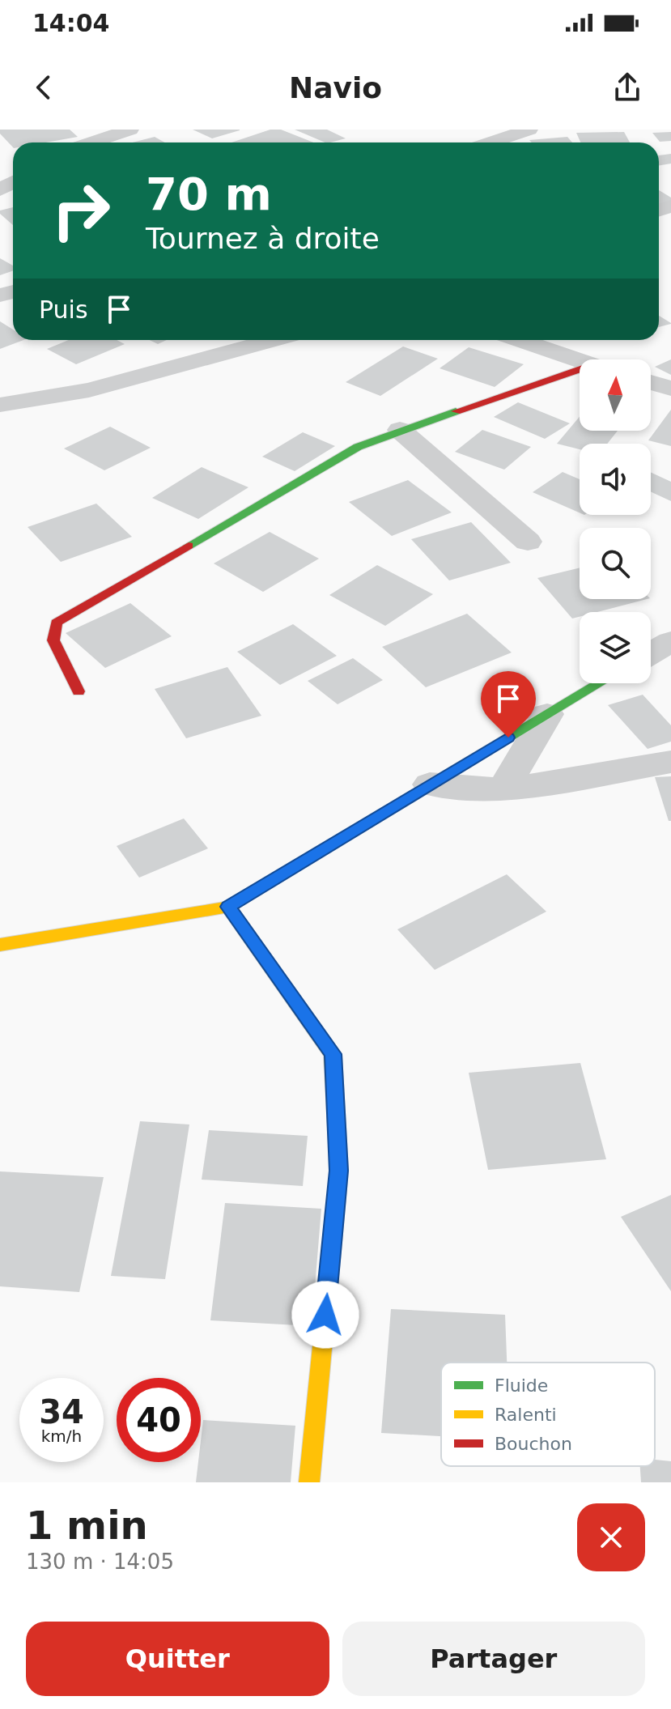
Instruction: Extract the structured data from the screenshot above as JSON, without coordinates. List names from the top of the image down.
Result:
{
  "legend": ["Fluide", "Ralenti", "Bouchon"],
  "north": "top",
  "page": {
    "status": "14:04",
    "header": "Navio",
    "turn": ["70 m", "Tournez à droite"],
    "then": "Puis",
    "speed": "34 km/h",
    "limit": "40",
    "heading": ["1 min", "130 m · 14:05"],
    "buttons": ["Quitter", "Partager"]
  }
}
